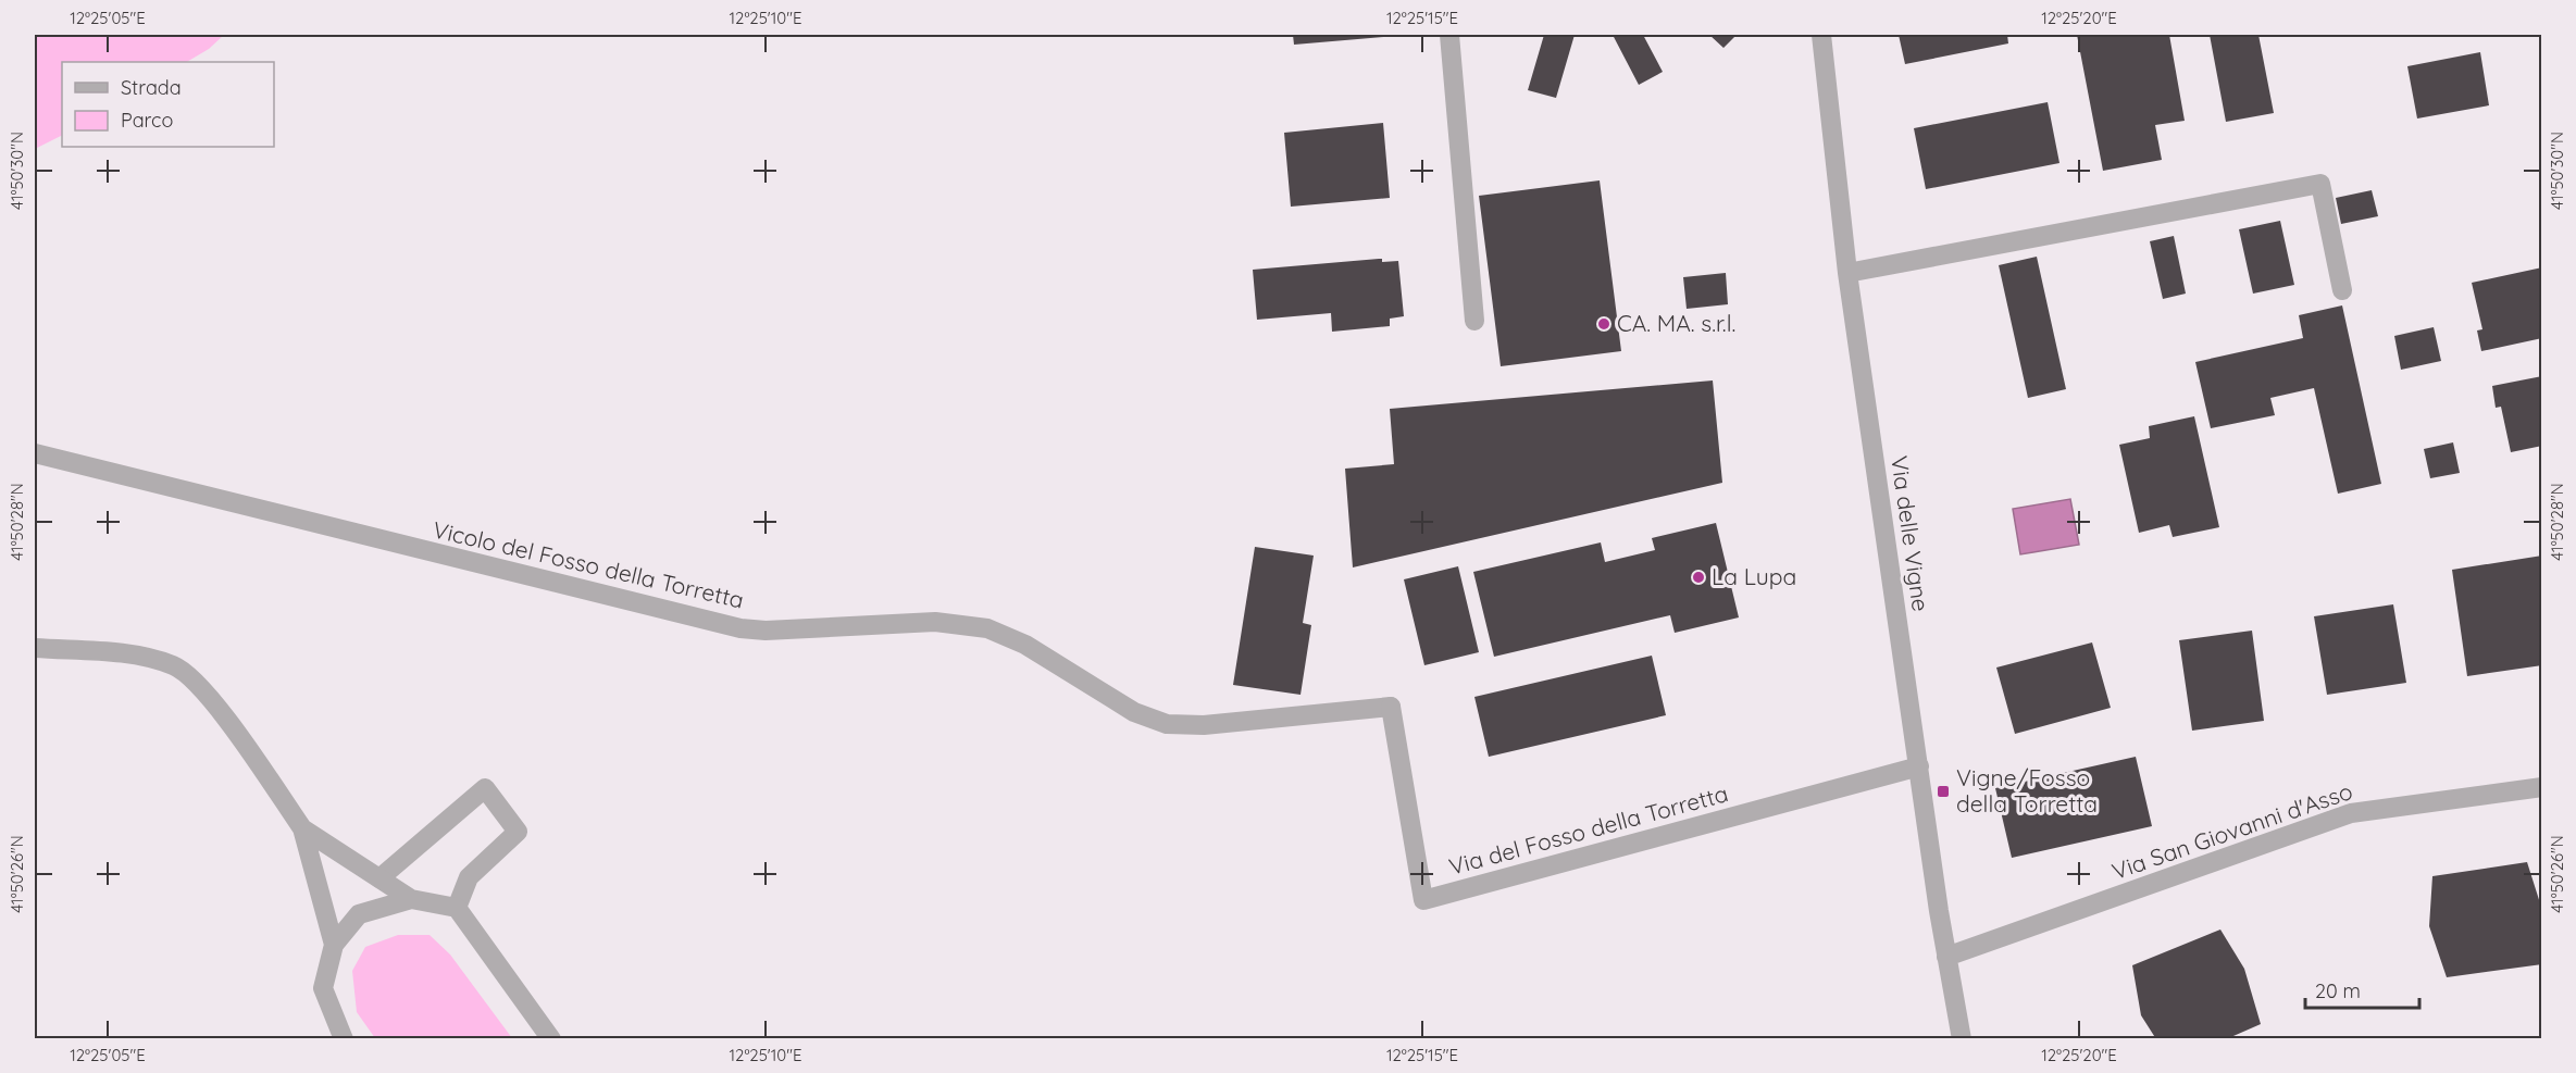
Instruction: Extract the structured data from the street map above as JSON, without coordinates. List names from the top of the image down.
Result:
{
  "streets": {
    "street": [
      "Via delle Vigne",
      "Vicolo del Fosso della Torretta",
      "Via del Fosso della Torretta",
      "Via San Giovanni d'Asso"
    ]
  },
  "crossings": [
    ["Via delle Vigne", "Via del Fosso della Torretta"],
    ["Via delle Vigne", "Via San Giovanni d'Asso"],
    ["Vicolo del Fosso della Torretta", "Via del Fosso della Torretta"]
  ],
  "places": {
    "other": ["CA. MA. s.r.l.", "La Lupa"],
    "transit": ["Vigne/Fosso della Torretta"]
  },
  "legend": ["Strada", "Parco"],
  "scale_bar": "20 m",
  "coordinates": [
    "12°25'05\"E",
    "12°25'10\"E",
    "12°25'15\"E",
    "12°25'20\"E",
    "41°50'30\"N",
    "41°50'28\"N",
    "41°50'26\"N"
  ]
}
